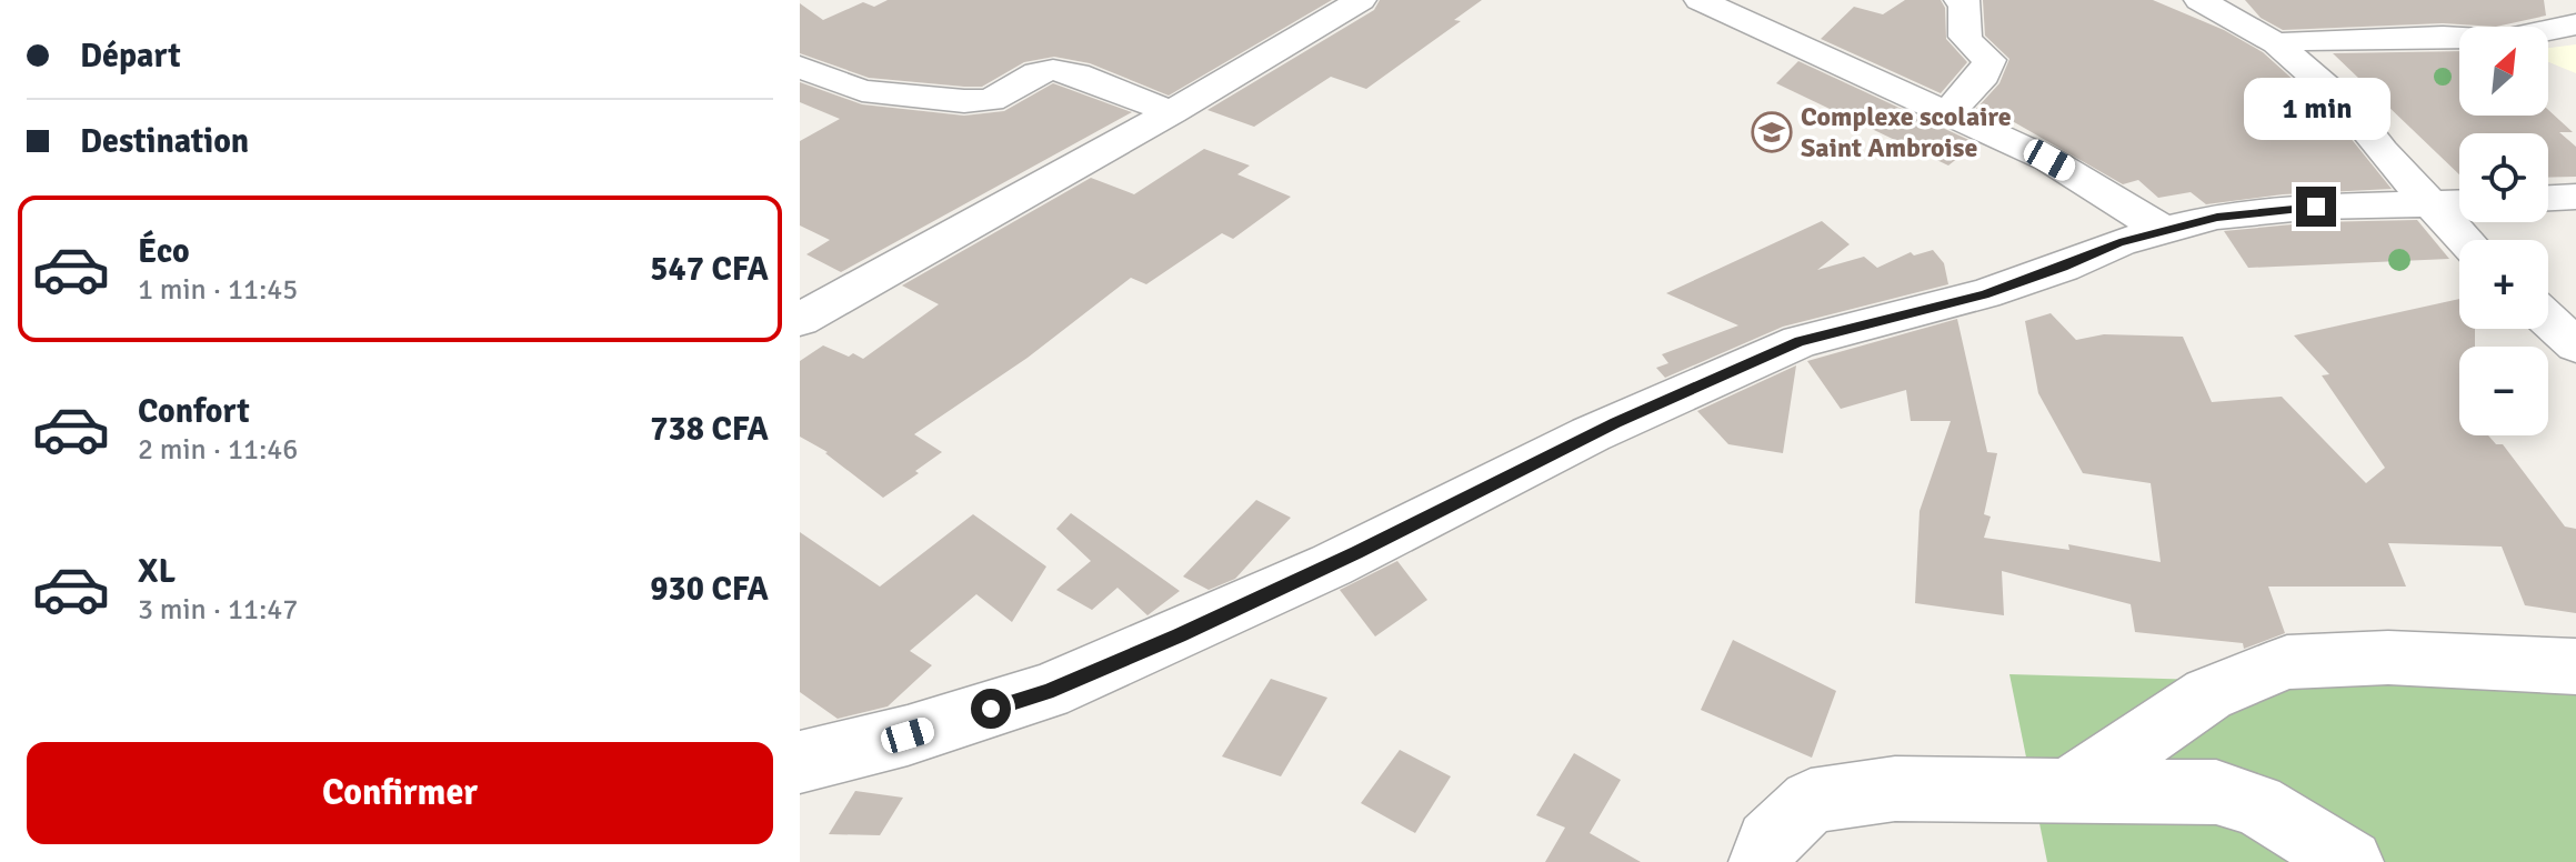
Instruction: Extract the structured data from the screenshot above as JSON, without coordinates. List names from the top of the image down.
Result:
{
  "places": {
    "school or university": ["Complexe scolaire Saint Ambroise"]
  },
  "north": "top right",
  "page": {
    "banner": ["Départ", "Destination"],
    "map_buttons": ["+", "−"],
    "bubble": "1 min",
    "list": [
      {
        "name": "Éco",
        "note": "1 min · 11:45",
        "value": "547 CFA"
      },
      {
        "name": "Confort",
        "note": "2 min · 11:46",
        "value": "738 CFA"
      },
      {
        "name": "XL",
        "note": "3 min · 11:47",
        "value": "930 CFA"
      }
    ],
    "buttons": "Confirmer"
  }
}
